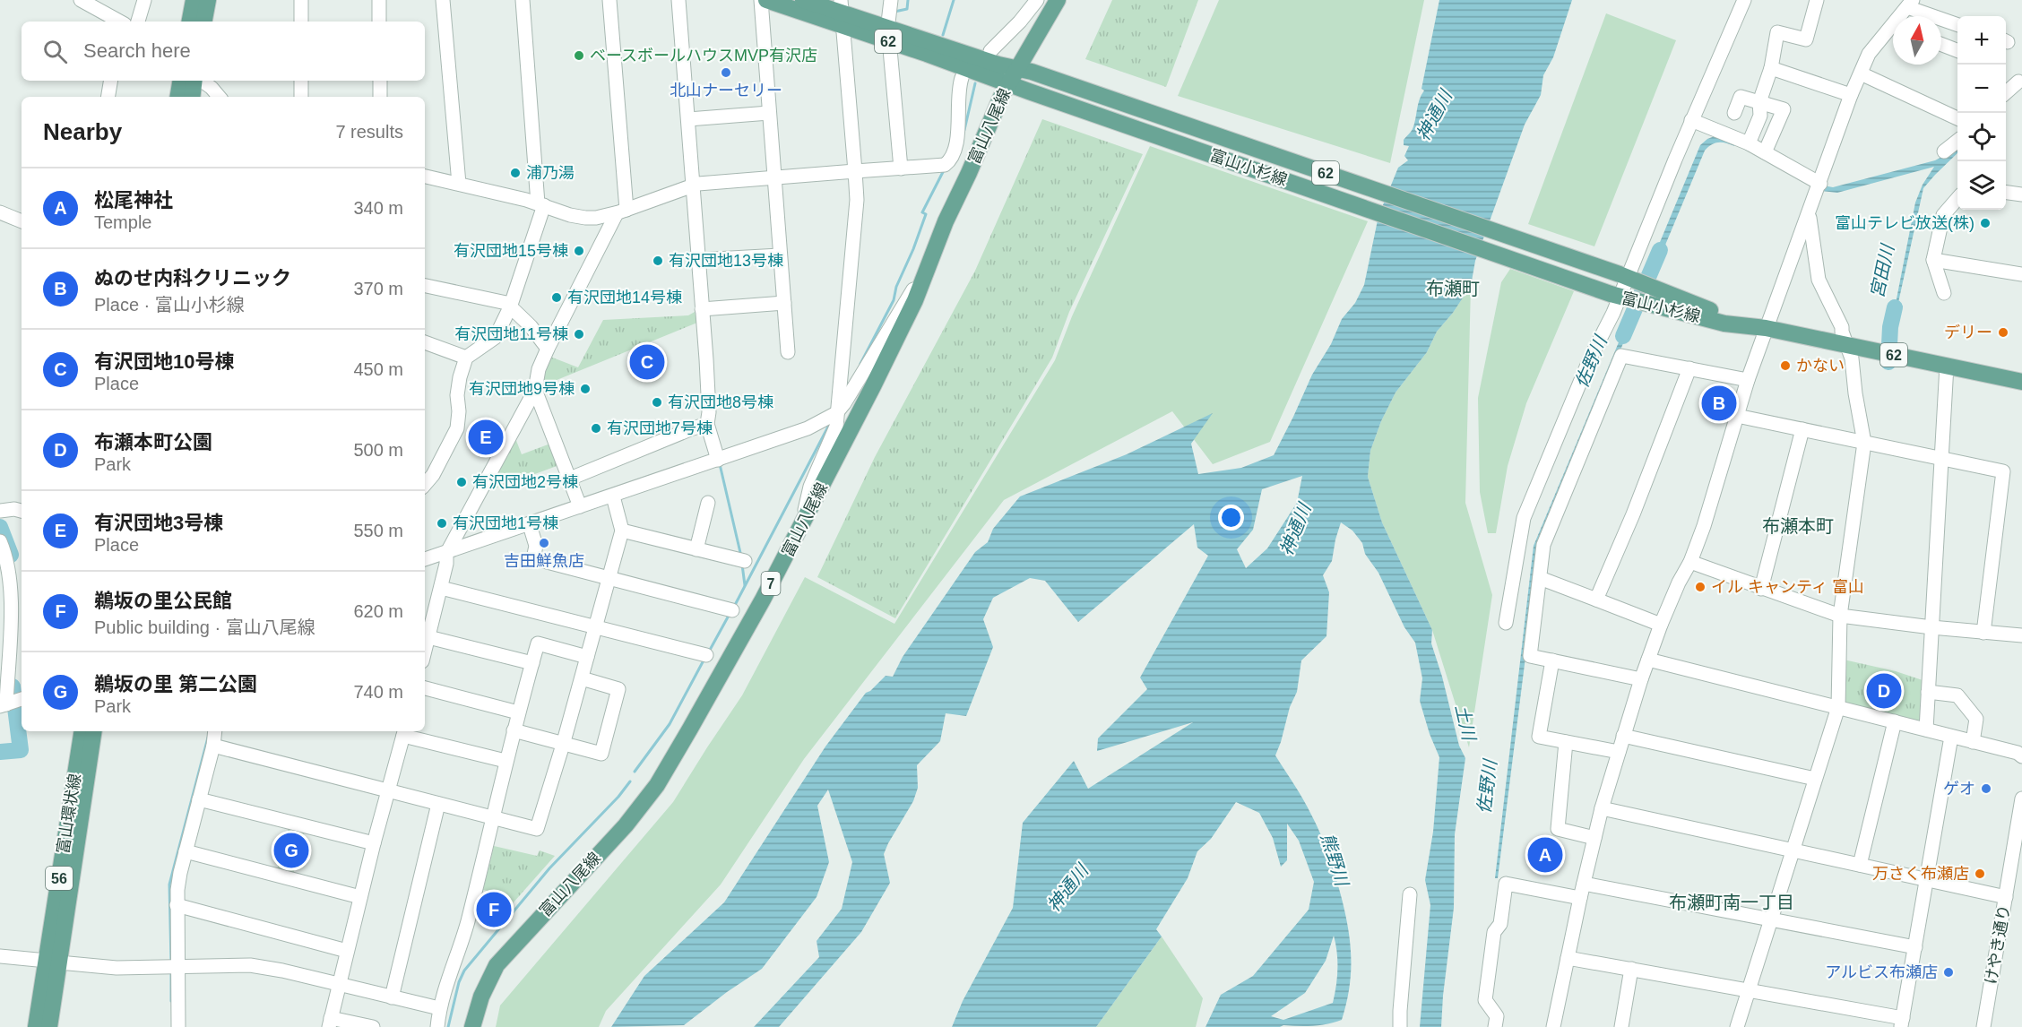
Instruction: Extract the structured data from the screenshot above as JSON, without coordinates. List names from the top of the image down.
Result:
{
  "streets": {
    "main road": [
      "62",
      "富山八尾線",
      "富山小杉線",
      "7",
      "富山環状線",
      "56"
    ],
    "street": ["けやき通り"]
  },
  "crossings": [
    ["富山八尾線", "富山小杉線"]
  ],
  "districts": ["布瀬町", "布瀬本町", "布瀬町南一丁目"],
  "water": [
    "神通川",
    "宮田川",
    "佐野川",
    "土川",
    "熊野川"
  ],
  "places": [
    "ベースボールハウスMVP有沢店",
    "北山ナーセリー",
    "浦乃湯",
    "富山テレビ放送(株)",
    "有沢団地15号棟",
    "有沢団地13号棟",
    "有沢団地14号棟",
    "デリー",
    "有沢団地11号棟",
    "かない",
    "有沢団地9号棟",
    "有沢団地8号棟",
    "有沢団地7号棟",
    "有沢団地2号棟",
    "有沢団地1号棟",
    "吉田鮮魚店",
    "イル キャンティ 富山",
    "ゲオ",
    "万さく布瀬店",
    "アルビス布瀬店"
  ],
  "north": "top",
  "page": {
    "map_buttons": ["+", "−"],
    "search": "Search here",
    "heading": ["Nearby", "7 results"],
    "list": [
      {
        "mark": "A",
        "name": "松尾神社",
        "note": "Temple",
        "value": "340 m"
      },
      {
        "mark": "B",
        "name": "ぬのせ内科クリニック",
        "note": "Place · 富山小杉線",
        "value": "370 m"
      },
      {
        "mark": "C",
        "name": "有沢団地10号棟",
        "note": "Place",
        "value": "450 m"
      },
      {
        "mark": "D",
        "name": "布瀬本町公園",
        "note": "Park",
        "value": "500 m"
      },
      {
        "mark": "E",
        "name": "有沢団地3号棟",
        "note": "Place",
        "value": "550 m"
      },
      {
        "mark": "F",
        "name": "鵜坂の里公民館",
        "note": "Public building · 富山八尾線",
        "value": "620 m"
      },
      {
        "mark": "G",
        "name": "鵜坂の里 第二公園",
        "note": "Park",
        "value": "740 m"
      }
    ],
    "pins": [
      "C",
      "B",
      "E",
      "D",
      "G",
      "A",
      "F"
    ]
  }
}
